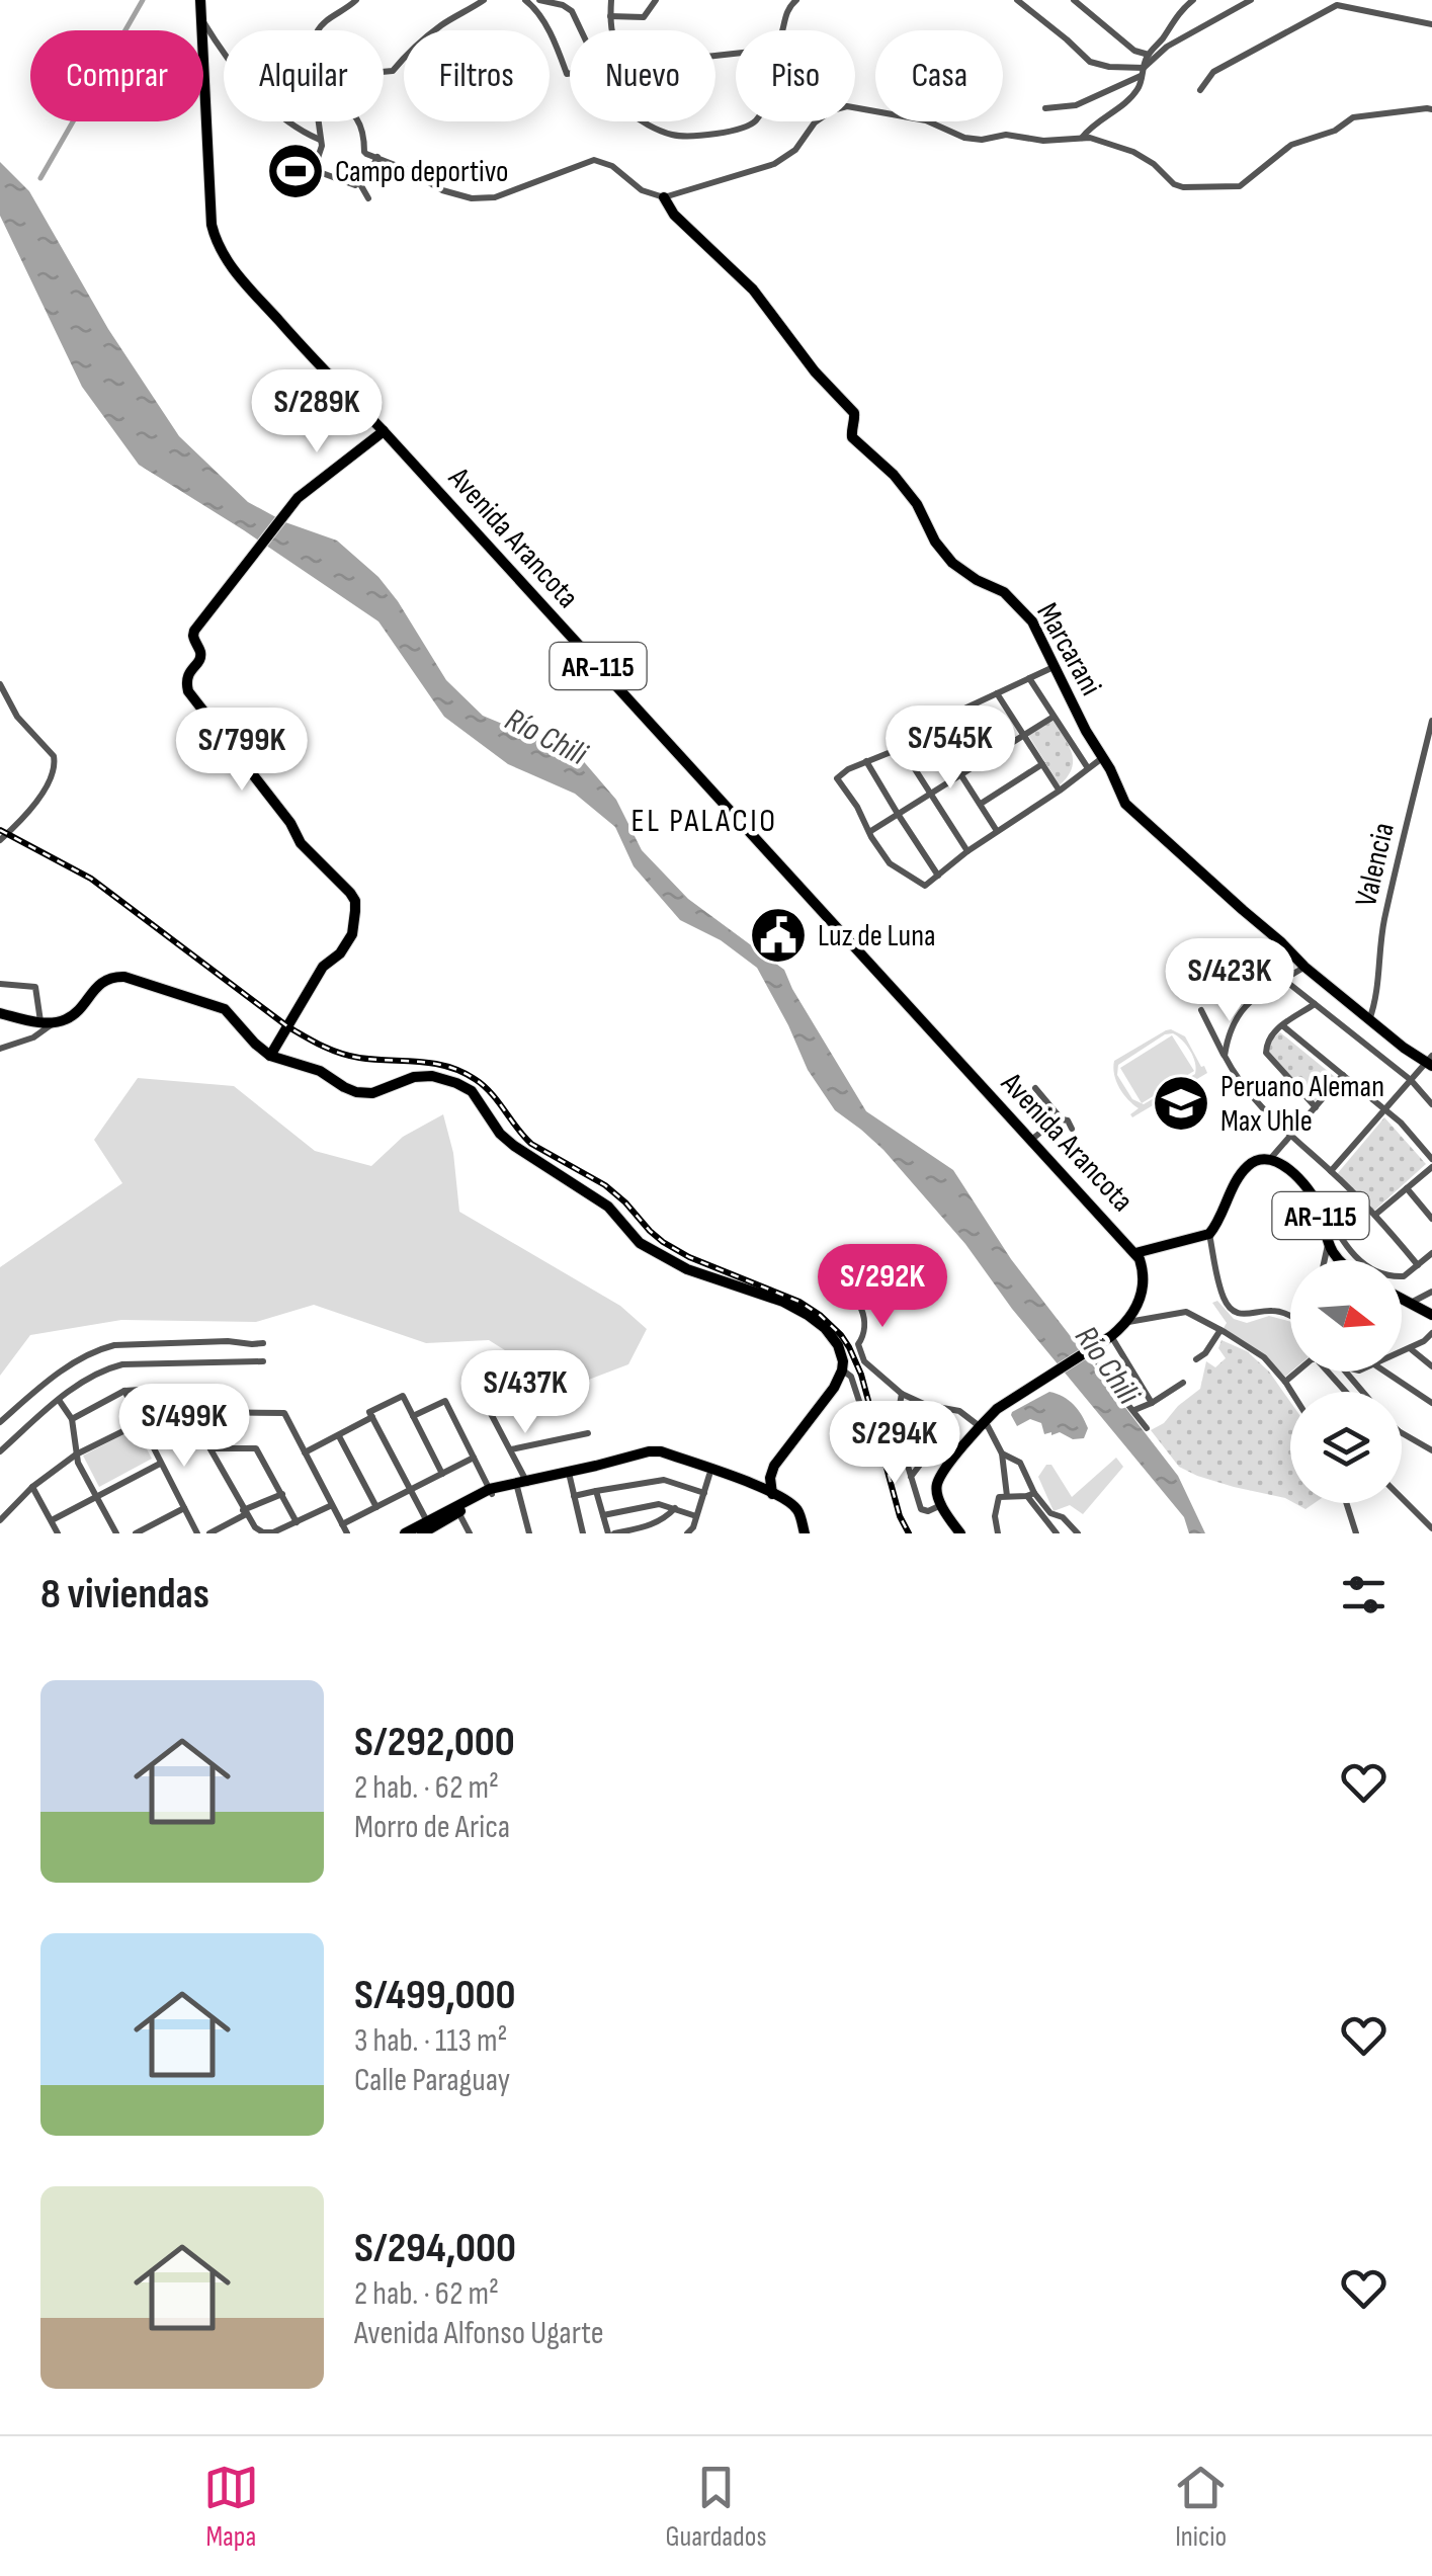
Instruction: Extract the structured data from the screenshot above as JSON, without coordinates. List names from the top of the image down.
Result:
{
  "streets": {
    "main road": ["Avenida Arancota", "Marcarani", "AR-115"],
    "street": ["Valencia"]
  },
  "crossings": [
    ["Marcarani", "Valencia"]
  ],
  "districts": ["EL PALACIO"],
  "water": ["Río Chili"],
  "places": {
    "sports": ["Campo deportivo"],
    "public building": ["Luz de Luna"],
    "school or university": ["Peruano Aleman Max Uhle"]
  },
  "north": "right",
  "page": {
    "chip": [
      "Comprar",
      "Alquilar",
      "Filtros",
      "Nuevo",
      "Piso",
      "Casa"
    ],
    "price": [
      "S/289K",
      "S/545K",
      "S/799K",
      "S/423K",
      "S/292K",
      "S/437K",
      "S/499K",
      "S/294K"
    ],
    "heading": "8 viviendas",
    "list": [
      {
        "name": "S/292,000",
        "note": "2 hab. · 62 m² · Morro de Arica"
      },
      {
        "name": "S/499,000",
        "note": "3 hab. · 113 m² · Calle Paraguay"
      },
      {
        "name": "S/294,000",
        "note": "2 hab. · 62 m² · Avenida Alfonso Ugarte"
      }
    ],
    "tabs": ["Mapa", "Guardados", "Inicio"]
  }
}
